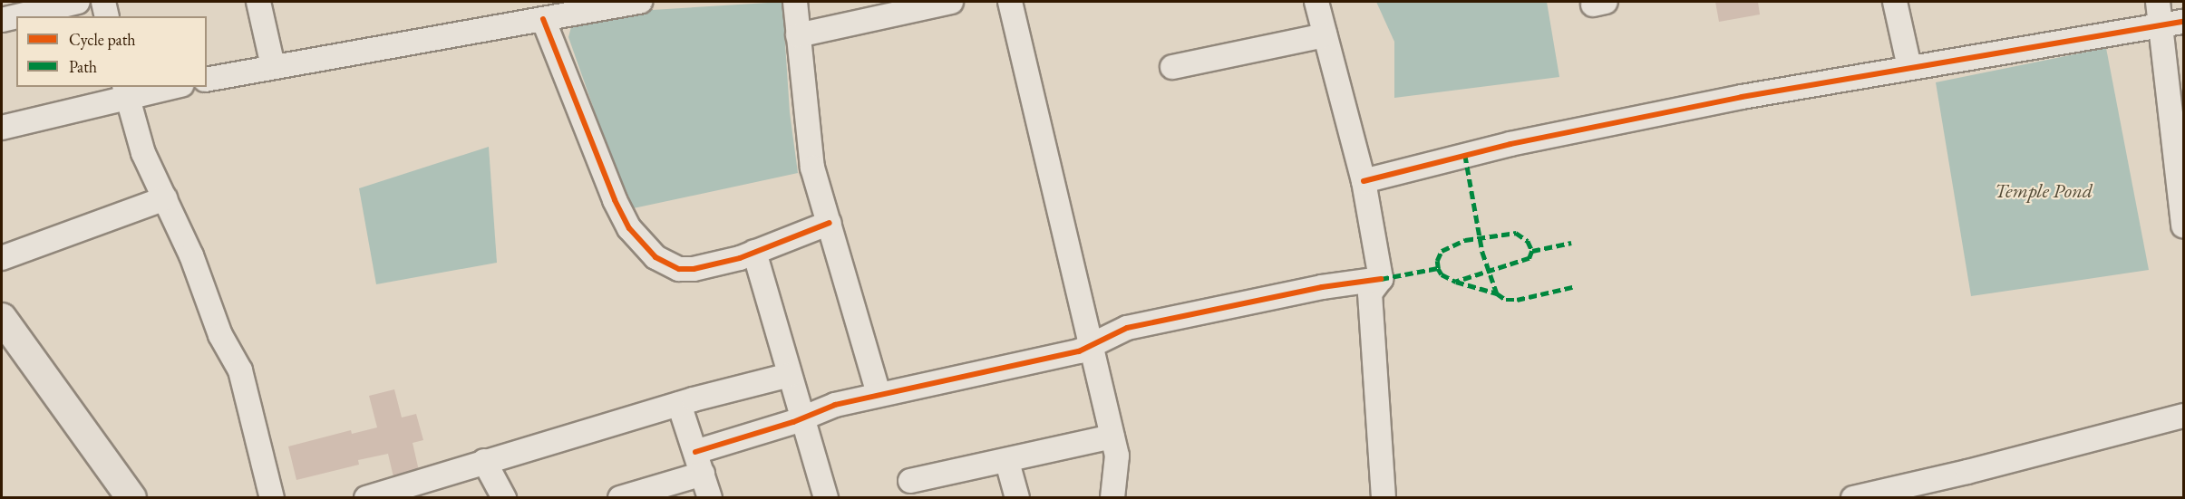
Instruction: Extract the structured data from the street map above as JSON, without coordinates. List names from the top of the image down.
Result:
{
  "water": ["Temple Pond"],
  "legend": ["Cycle path", "Path"]
}
